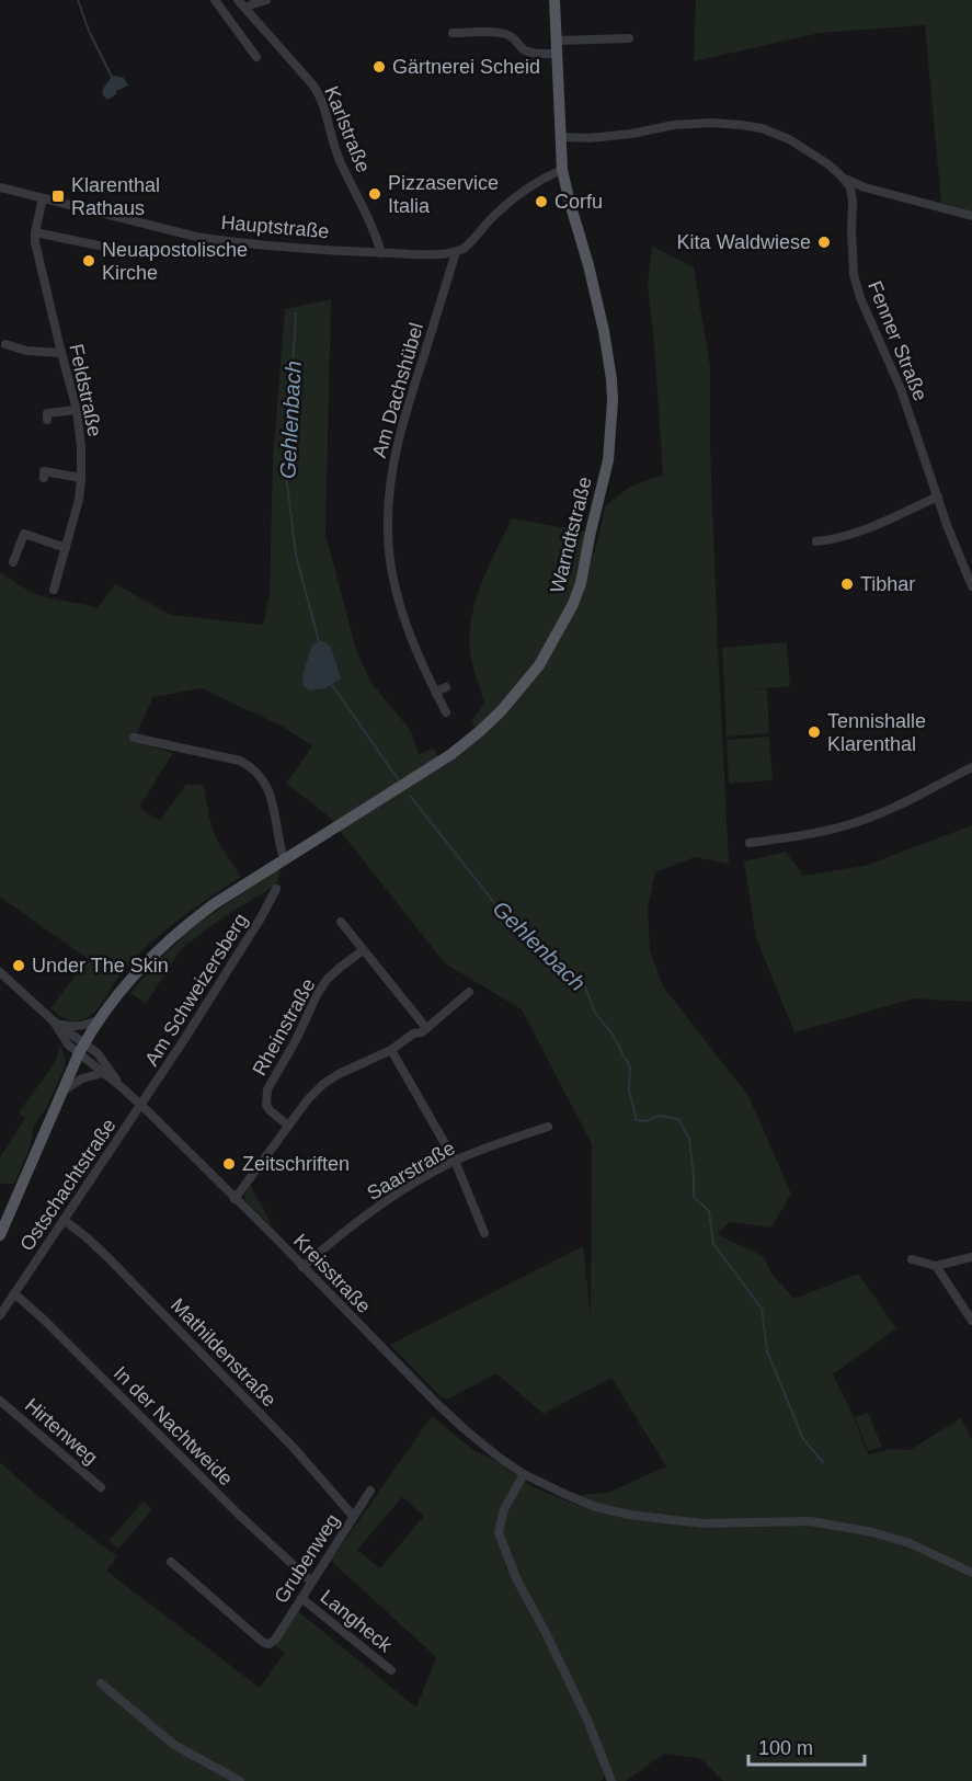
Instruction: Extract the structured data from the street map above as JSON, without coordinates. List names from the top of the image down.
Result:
{
  "streets": {
    "main road": ["Warndtstraße"],
    "street": [
      "Karlstraße",
      "Hauptstraße",
      "Fenner Straße",
      "Feldstraße",
      "Am Dachshübel",
      "Am Schweizersberg",
      "Rheinstraße",
      "Saarstraße",
      "Ostschachtstraße",
      "Kreisstraße",
      "Mathildenstraße",
      "In der Nachtweide",
      "Hirtenweg",
      "Grubenweg",
      "Langheck"
    ]
  },
  "crossings": [
    ["Karlstraße", "Hauptstraße"],
    ["Hauptstraße", "Feldstraße"],
    ["Hauptstraße", "Am Dachshübel"],
    ["Warndtstraße", "Kreisstraße"],
    ["Am Schweizersberg", "Ostschachtstraße"],
    ["Am Schweizersberg", "Kreisstraße"],
    ["Saarstraße", "Kreisstraße"],
    ["Ostschachtstraße", "Kreisstraße"],
    ["Ostschachtstraße", "Mathildenstraße"],
    ["Ostschachtstraße", "In der Nachtweide"],
    ["Mathildenstraße", "Grubenweg"],
    ["In der Nachtweide", "Grubenweg"],
    ["Grubenweg", "Langheck"]
  ],
  "water": ["Gehlenbach"],
  "places": {
    "other": [
      "Gärtnerei Scheid",
      "Pizzaservice Italia",
      "Corfu",
      "Kita Waldwiese",
      "Neuapostolische Kirche",
      "Tibhar",
      "Tennishalle Klarenthal",
      "Under The Skin",
      "Zeitschriften"
    ],
    "transit": ["Klarenthal Rathaus"]
  },
  "scale_bar": "100 m"
}
